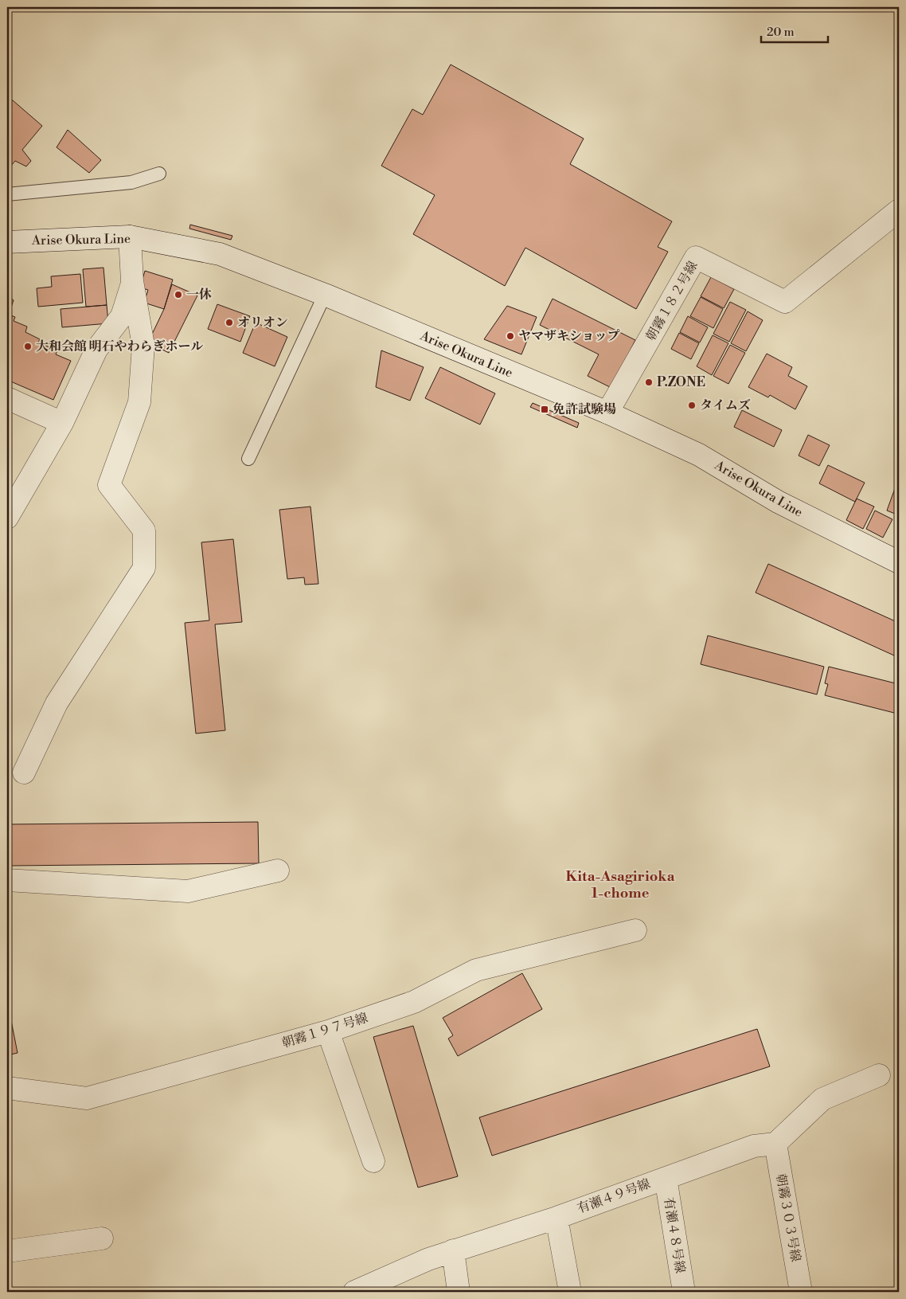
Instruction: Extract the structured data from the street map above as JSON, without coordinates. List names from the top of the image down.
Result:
{
  "streets": {
    "street": [
      "Arise Okura Line",
      "朝霧１８２号線",
      "朝霧１９７号線",
      "有瀬４９号線",
      "朝霧３０３号線",
      "有瀬４８号線"
    ]
  },
  "crossings": [
    ["Arise Okura Line", "朝霧１８２号線"],
    ["有瀬４９号線", "朝霧３０３号線"],
    ["有瀬４９号線", "有瀬４８号線"]
  ],
  "districts": ["Kita-Asagirioka 1-chome"],
  "places": {
    "other": [
      "一休",
      "オリオン",
      "ヤマザキショップ",
      "大和会館 明石やわらぎホール",
      "P.ZONE",
      "タイムズ"
    ],
    "transit": ["免許試験場"]
  },
  "scale_bar": "20 m"
}
